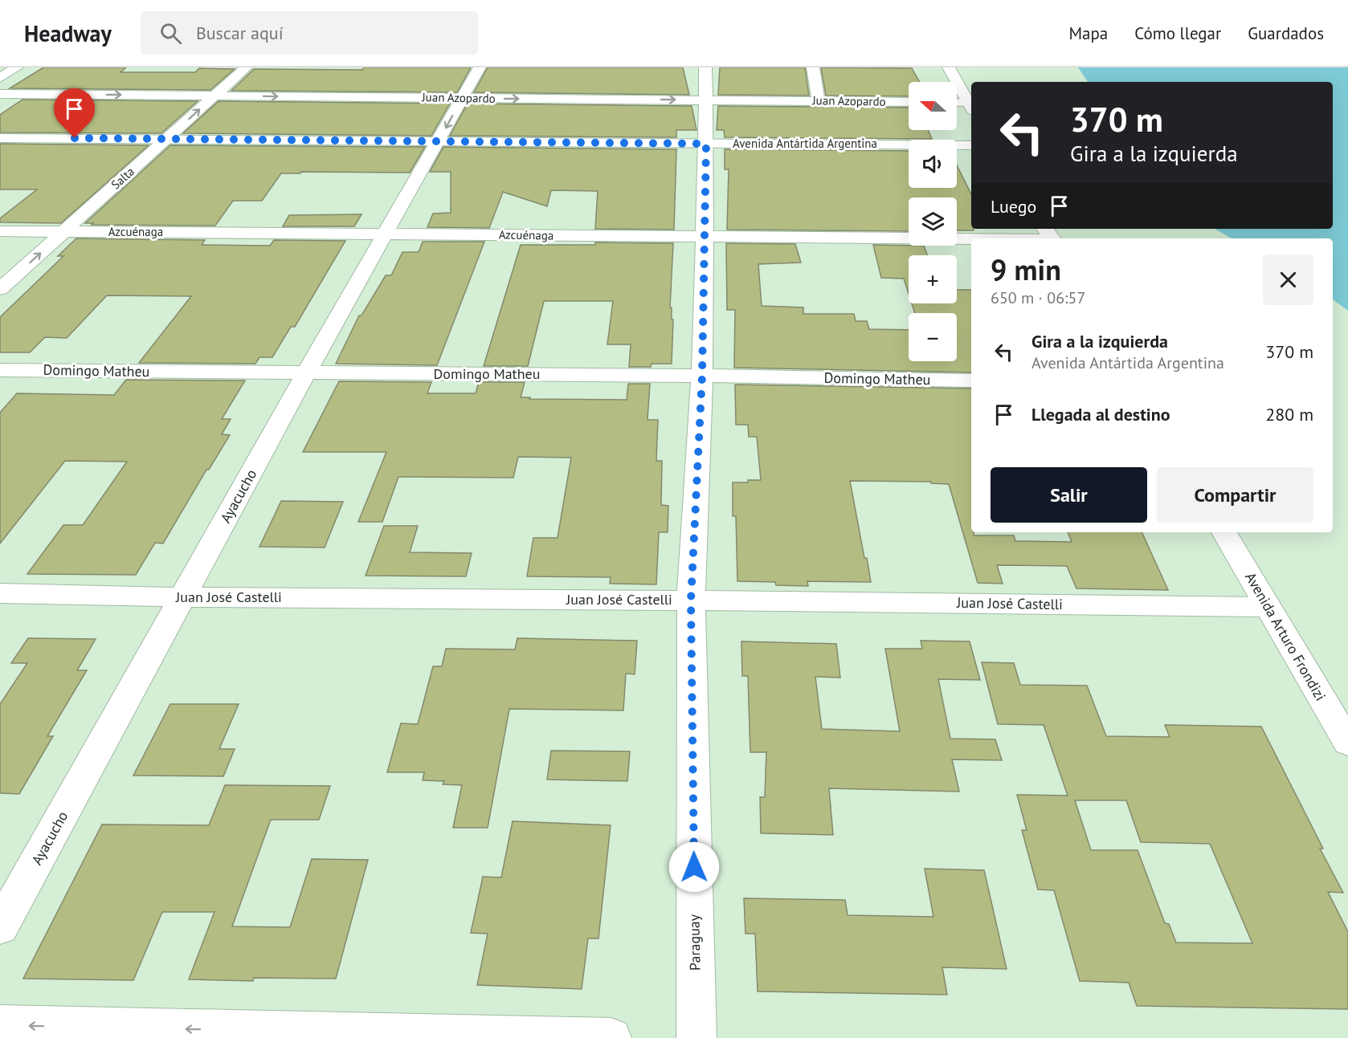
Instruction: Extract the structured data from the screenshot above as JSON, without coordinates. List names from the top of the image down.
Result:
{
  "streets": {
    "street": [
      "Juan Azopardo",
      "Avenida Antártida Argentina",
      "Salta",
      "Azcuénaga",
      "Domingo Matheu",
      "Ayacucho",
      "Juan José Castelli",
      "Avenida Arturo Frondizi",
      "Paraguay"
    ]
  },
  "crossings": [
    ["Juan Azopardo", "Salta"],
    ["Juan Azopardo", "Ayacucho"],
    ["Juan Azopardo", "Paraguay"],
    ["Avenida Antártida Argentina", "Salta"],
    ["Avenida Antártida Argentina", "Ayacucho"],
    ["Avenida Antártida Argentina", "Paraguay"],
    ["Salta", "Azcuénaga"],
    ["Azcuénaga", "Ayacucho"],
    ["Azcuénaga", "Paraguay"],
    ["Domingo Matheu", "Ayacucho"],
    ["Domingo Matheu", "Paraguay"],
    ["Ayacucho", "Juan José Castelli"],
    ["Juan José Castelli", "Avenida Arturo Frondizi"],
    ["Juan José Castelli", "Paraguay"]
  ],
  "one_way": ["Juan Azopardo", "Salta"],
  "north": "left",
  "page": {
    "header": "Headway",
    "search": "Buscar aquí",
    "nav": ["Mapa", "Cómo llegar", "Guardados"],
    "map_buttons": ["+", "−"],
    "turn": ["370 m", "Gira a la izquierda"],
    "then": "Luego",
    "heading": ["9 min", "650 m · 06:57"],
    "list": [
      {
        "name": "Gira a la izquierda",
        "note": "Avenida Antártida Argentina",
        "value": "370 m"
      },
      {
        "name": "Llegada al destino",
        "value": "280 m"
      }
    ],
    "buttons": ["Salir", "Compartir"]
  }
}
